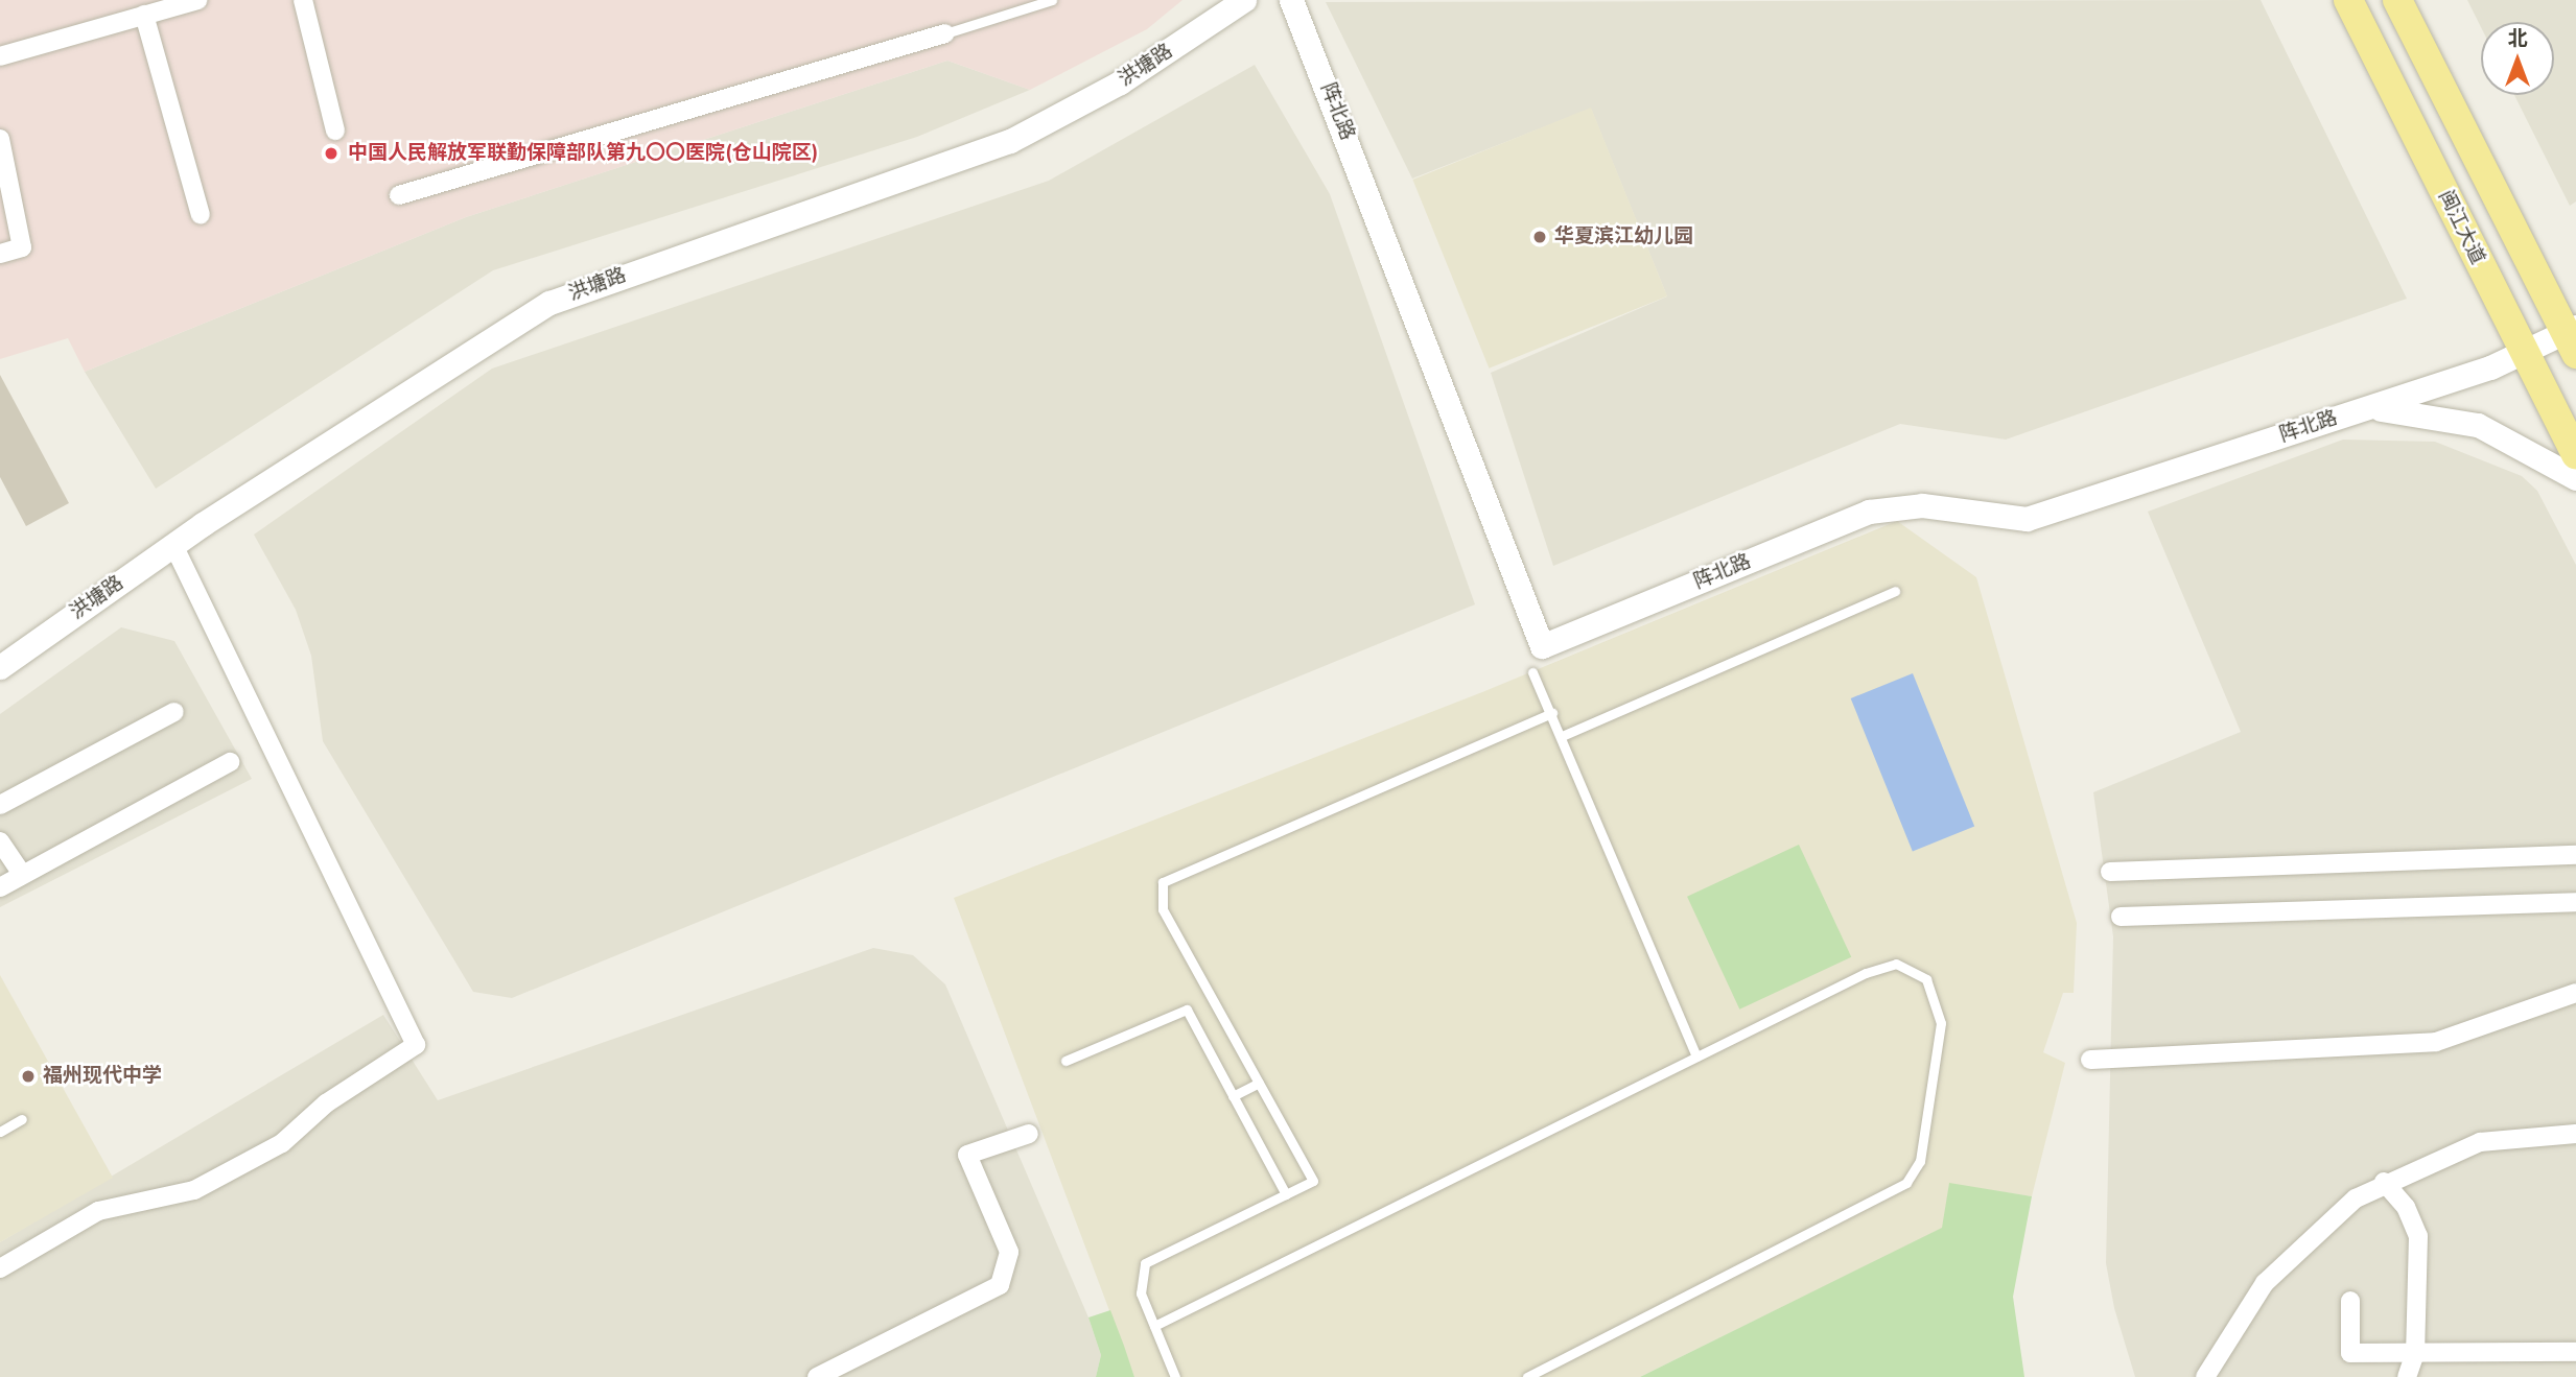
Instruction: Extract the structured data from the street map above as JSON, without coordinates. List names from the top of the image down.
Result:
{
  "streets": {
    "main road": ["闽江大道"],
    "street": ["洪塘路", "阵北路"]
  },
  "crossings": [
    ["阵北路", "闽江大道"]
  ],
  "places": ["中国人民解放军联勤保障部队第九〇〇医院(仓山院区)", "华夏滨江幼儿园", "福州现代中学"],
  "north": "top"
}
